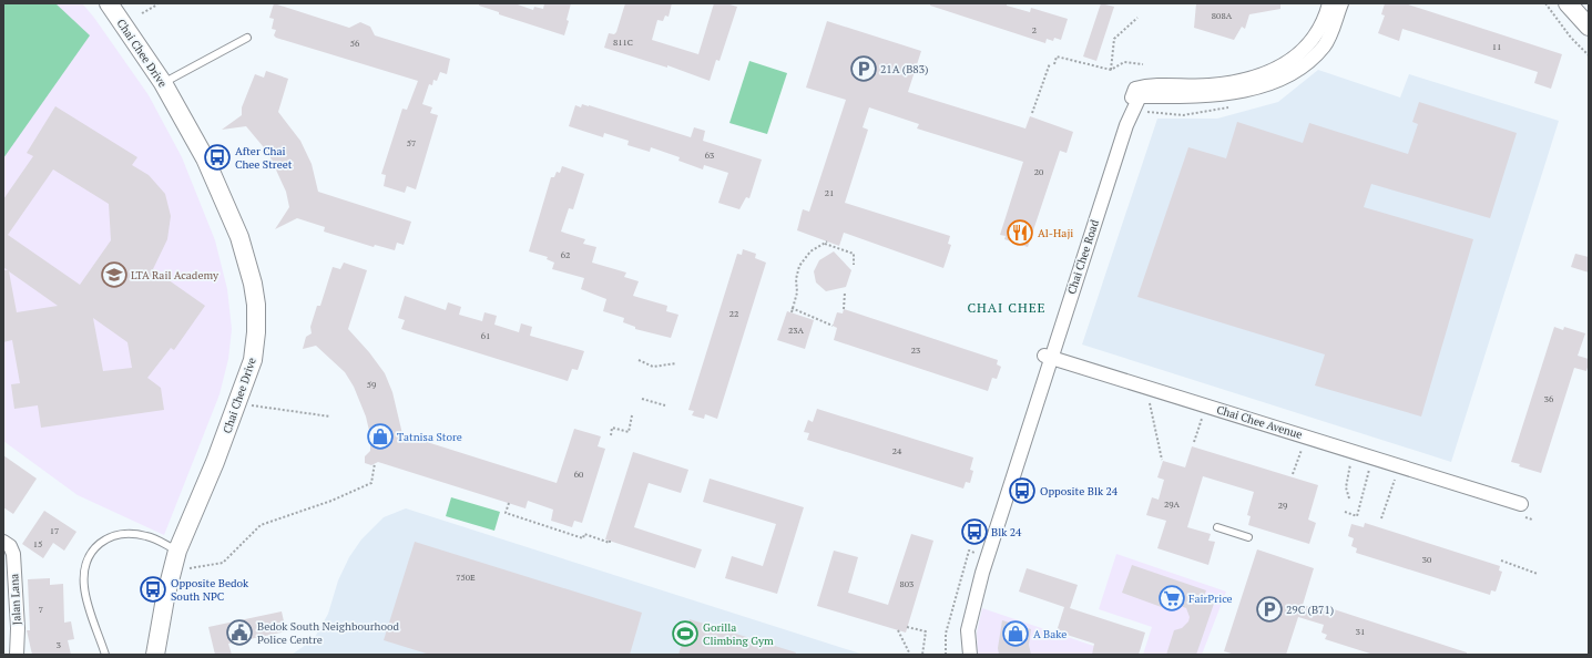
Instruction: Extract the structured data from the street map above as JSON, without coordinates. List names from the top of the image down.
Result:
{
  "streets": {
    "street": [
      "Chai Chee Drive",
      "Chai Chee Road",
      "Chai Chee Avenue",
      "Jalan Lana"
    ]
  },
  "crossings": [
    ["Chai Chee Road", "Chai Chee Avenue"]
  ],
  "districts": ["CHAI CHEE"],
  "places": {
    "parking": ["21A (B83)", "29C (B71)"],
    "bus stop": [
      "After Chai Chee Street",
      "Opposite Blk 24",
      "Blk 24",
      "Opposite Bedok South NPC"
    ],
    "restaurant": ["Al-Haji"],
    "school or university": ["LTA Rail Academy"],
    "shop": ["Tatnisa Store", "A Bake"],
    "supermarket": ["FairPrice"],
    "public building": ["Bedok South Neighbourhood Police Centre"],
    "sports": ["Gorilla Climbing Gym"]
  },
  "house_numbers": [
    "808A",
    "2",
    "811C",
    "56",
    "11",
    "57",
    "63",
    "20",
    "21",
    "62",
    "22",
    "23A",
    "61",
    "23",
    "59",
    "36",
    "24",
    "60",
    "29A",
    "29",
    "17",
    "15",
    "30",
    "750E",
    "803",
    "7",
    "31",
    "3"
  ]
}
